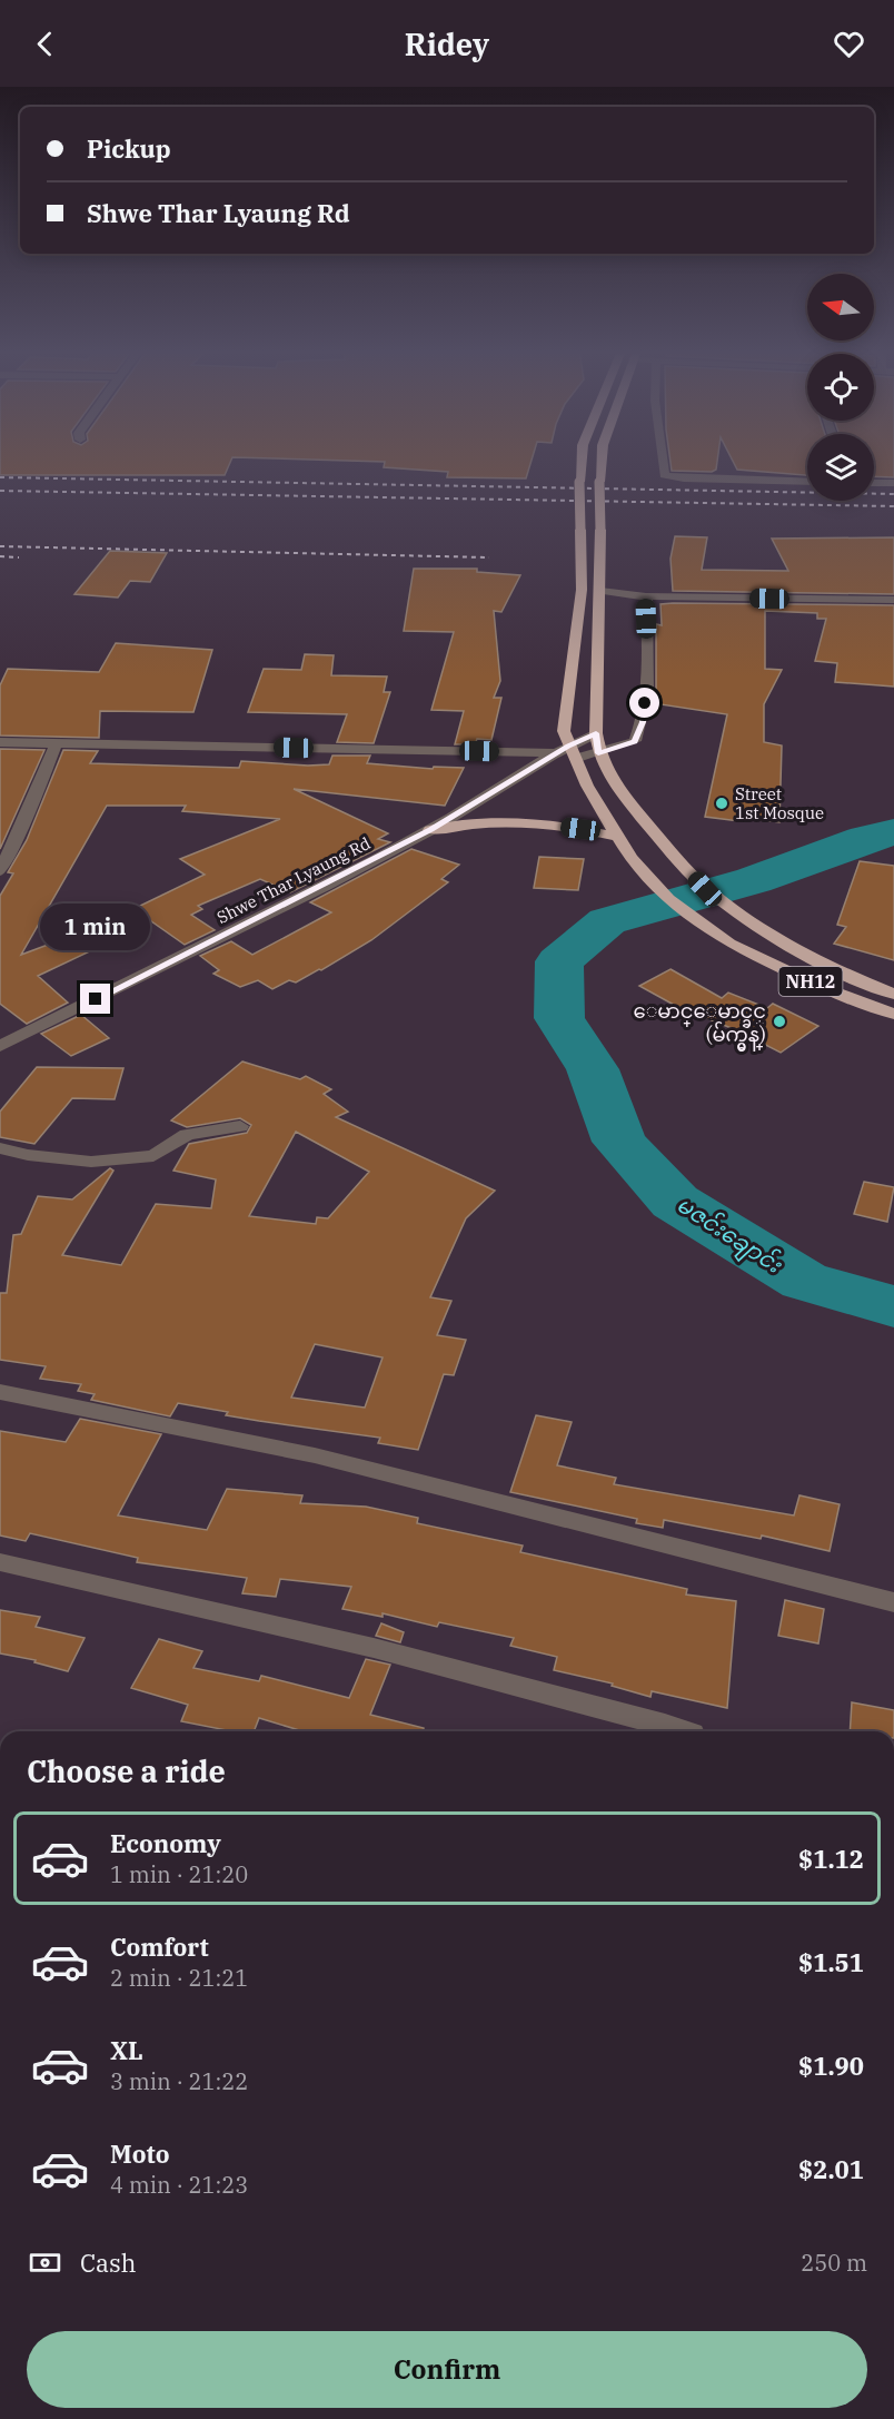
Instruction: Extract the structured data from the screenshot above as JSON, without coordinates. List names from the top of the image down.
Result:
{
  "streets": {
    "highway": ["NH12"],
    "street": ["Shwe Thar Lyaung Rd"]
  },
  "crossings": [
    ["Shwe Thar Lyaung Rd", "NH12"]
  ],
  "water": ["မဇင်းချောင်း"],
  "places": ["Street 1st Mosque", "ေမာင္ေမာင္ခင္ (မ်က္မွန္)"],
  "north": "left",
  "page": {
    "header": "Ridey",
    "banner": ["Pickup", "Shwe Thar Lyaung Rd"],
    "bubble": "1 min",
    "heading": "Choose a ride",
    "list": [
      {
        "name": "Economy",
        "note": "1 min · 21:20",
        "value": "$1.12"
      },
      {
        "name": "Comfort",
        "note": "2 min · 21:21",
        "value": "$1.51"
      },
      {
        "name": "XL",
        "note": "3 min · 21:22",
        "value": "$1.90"
      },
      {
        "name": "Moto",
        "note": "4 min · 21:23",
        "value": "$2.01"
      }
    ],
    "pay": ["Cash", "250 m"],
    "buttons": "Confirm"
  }
}
